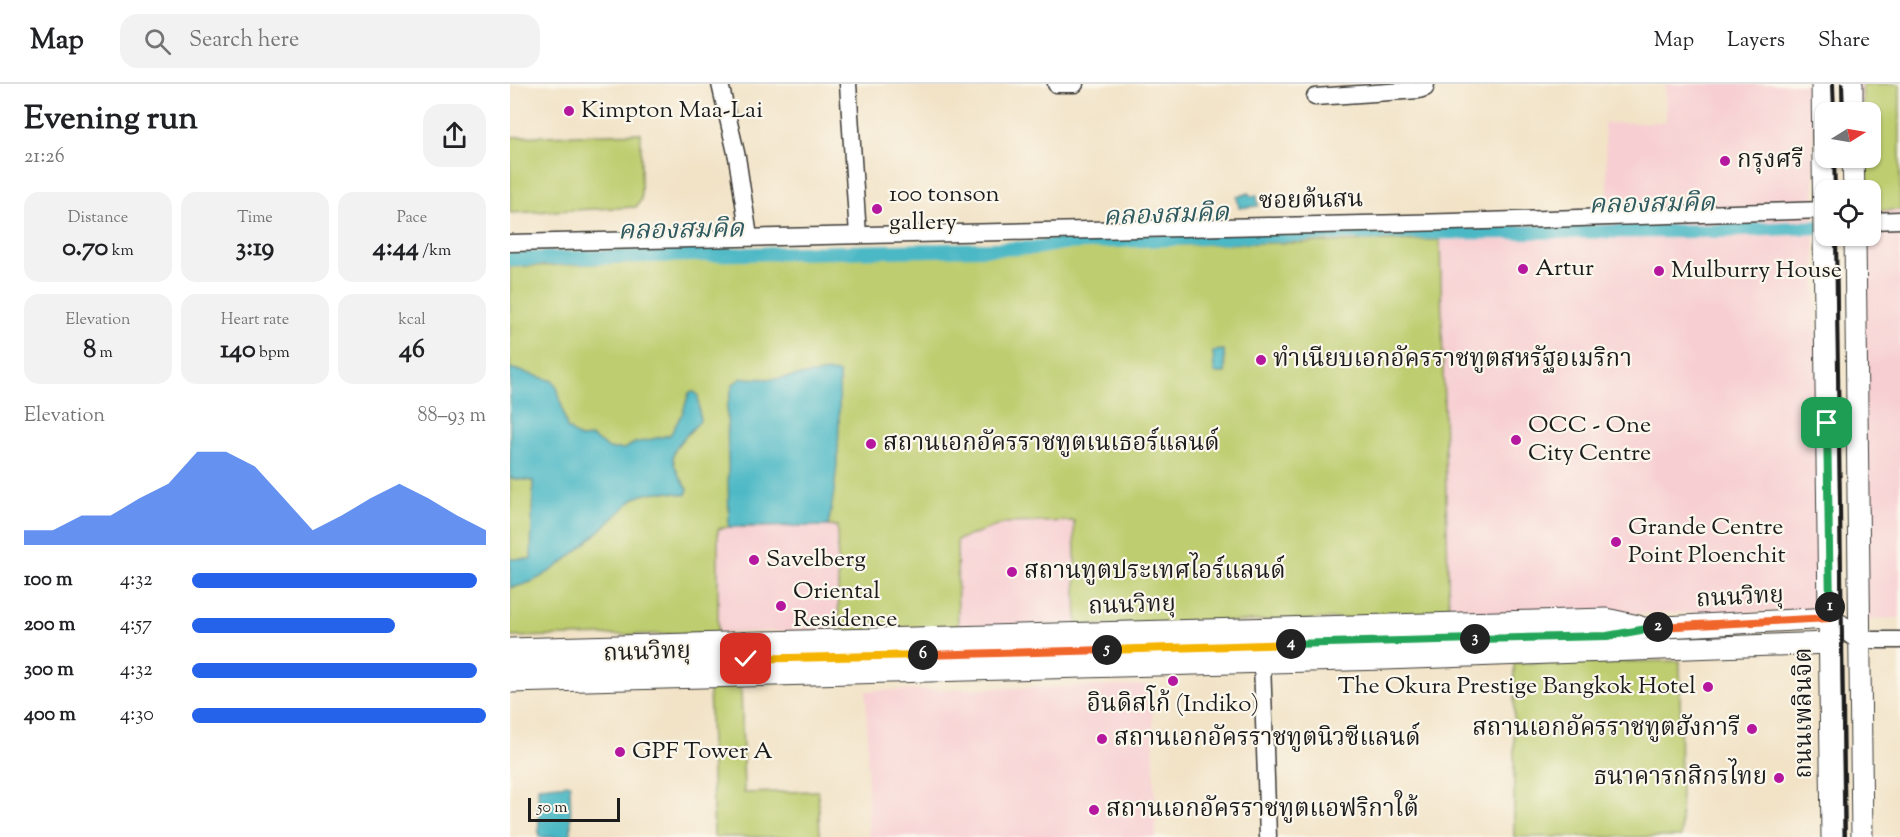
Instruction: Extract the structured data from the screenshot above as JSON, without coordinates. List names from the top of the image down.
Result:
{
  "streets": {
    "main road": ["ถนนวิทยุ", "ถนนเพลินจิต"],
    "street": ["ซอยต้นสน"]
  },
  "crossings": [
    ["ถนนวิทยุ", "ถนนเพลินจิต"]
  ],
  "water": ["คลองสมคิด"],
  "places": [
    "Kimpton Maa-Lai",
    "กรุงศรี",
    "100 tonson gallery",
    "Artur",
    "Mulburry House",
    "ทำเนียบเอกอัครราชทูตสหรัฐอเมริกา",
    "OCC - One City Centre",
    "สถานเอกอัครราชทูตเนเธอร์แลนด์",
    "Grande Centre Point Ploenchit",
    "Savelberg",
    "สถานทูตประเทศไอร์แลนด์",
    "Oriental Residence",
    "อินดิสโก้ (Indiko)",
    "The Okura Prestige Bangkok Hotel",
    "สถานเอกอัครราชทูตฮังการี",
    "สถานเอกอัครราชทูตนิวซีแลนด์",
    "GPF Tower A",
    "ธนาคารกสิกรไทย",
    "สถานเอกอัครราชทูตแอฟริกาใต้"
  ],
  "scale_bar": "50 m",
  "north": "right",
  "page": {
    "header": "Map",
    "search": "Search here",
    "nav": ["Map", "Layers", "Share"],
    "heading": ["Evening run", "21:26"],
    "stats": [
      ["Distance", "0.70 km"],
      ["Time", "3:19"],
      ["Pace", "4:44 /km"],
      ["Elevation", "8 m"],
      ["Heart rate", "140 bpm"],
      ["kcal", "46"]
    ],
    "chart": ["Elevation", "88–93 m"],
    "list": [
      {
        "name": "100 m",
        "note": "4:32"
      },
      {
        "name": "200 m",
        "note": "4:57"
      },
      {
        "name": "300 m",
        "note": "4:32"
      },
      {
        "name": "400 m",
        "note": "4:30"
      }
    ],
    "pins": [
      "1",
      "2",
      "3",
      "4",
      "5",
      "6"
    ],
    "scale": "50 m"
  }
}
